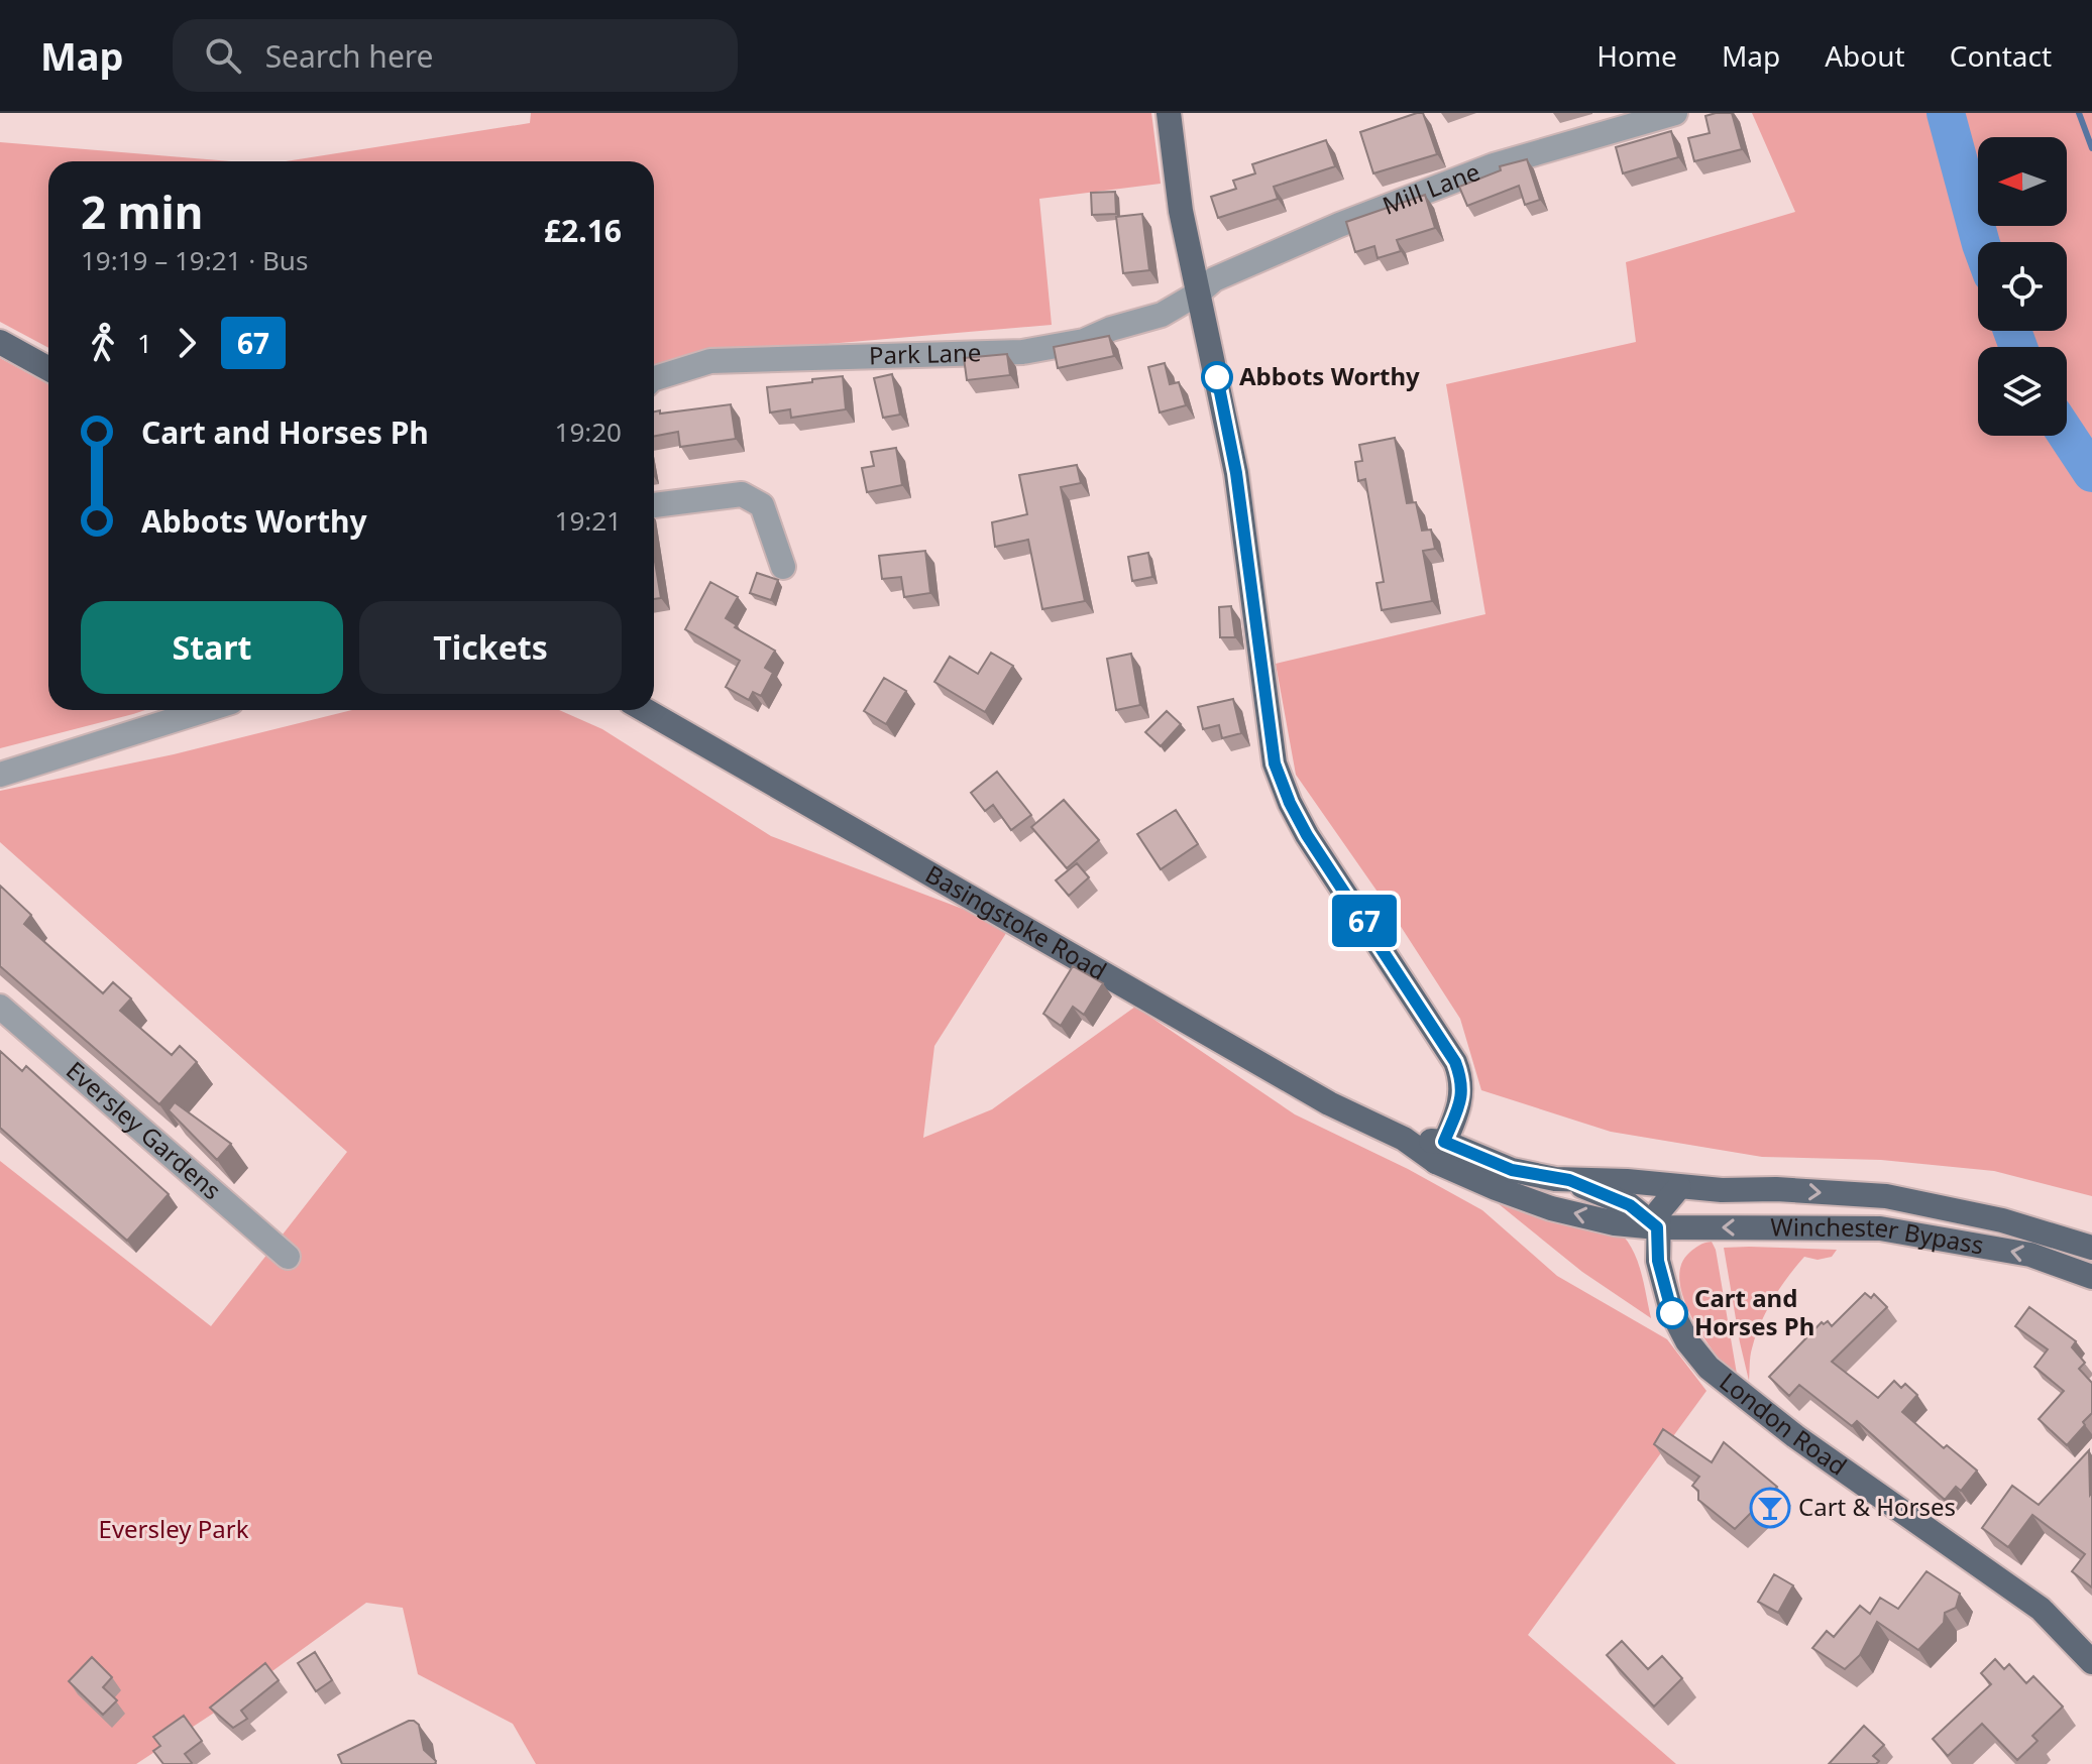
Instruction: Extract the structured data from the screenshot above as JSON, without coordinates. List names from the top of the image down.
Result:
{
  "streets": {
    "main road": ["Basingstoke Road", "Winchester Bypass", "London Road"],
    "street": ["Mill Lane", "Park Lane", "Eversley Gardens"]
  },
  "crossings": [
    ["Mill Lane", "Park Lane"],
    ["Basingstoke Road", "Winchester Bypass"],
    ["Basingstoke Road", "London Road"],
    ["Winchester Bypass", "London Road"]
  ],
  "parks": ["Eversley Park"],
  "places": {
    "other": ["Abbots Worthy", "Cart and Horses Ph"],
    "bar": ["Cart & Horses"]
  },
  "lines": ["bus line 67"],
  "north": "left",
  "page": {
    "header": "Map",
    "search": "Search here",
    "nav": [
      "Home",
      "Map",
      "About",
      "Contact"
    ],
    "on_map": "67",
    "heading": ["2 min", "19:19 – 19:21 · Bus", "£2.16"],
    "legs": ["1", "67"],
    "list": [
      {
        "name": "Cart and Horses Ph",
        "value": "19:20"
      },
      {
        "name": "Abbots Worthy",
        "value": "19:21"
      }
    ],
    "buttons": ["Start", "Tickets"]
  }
}
